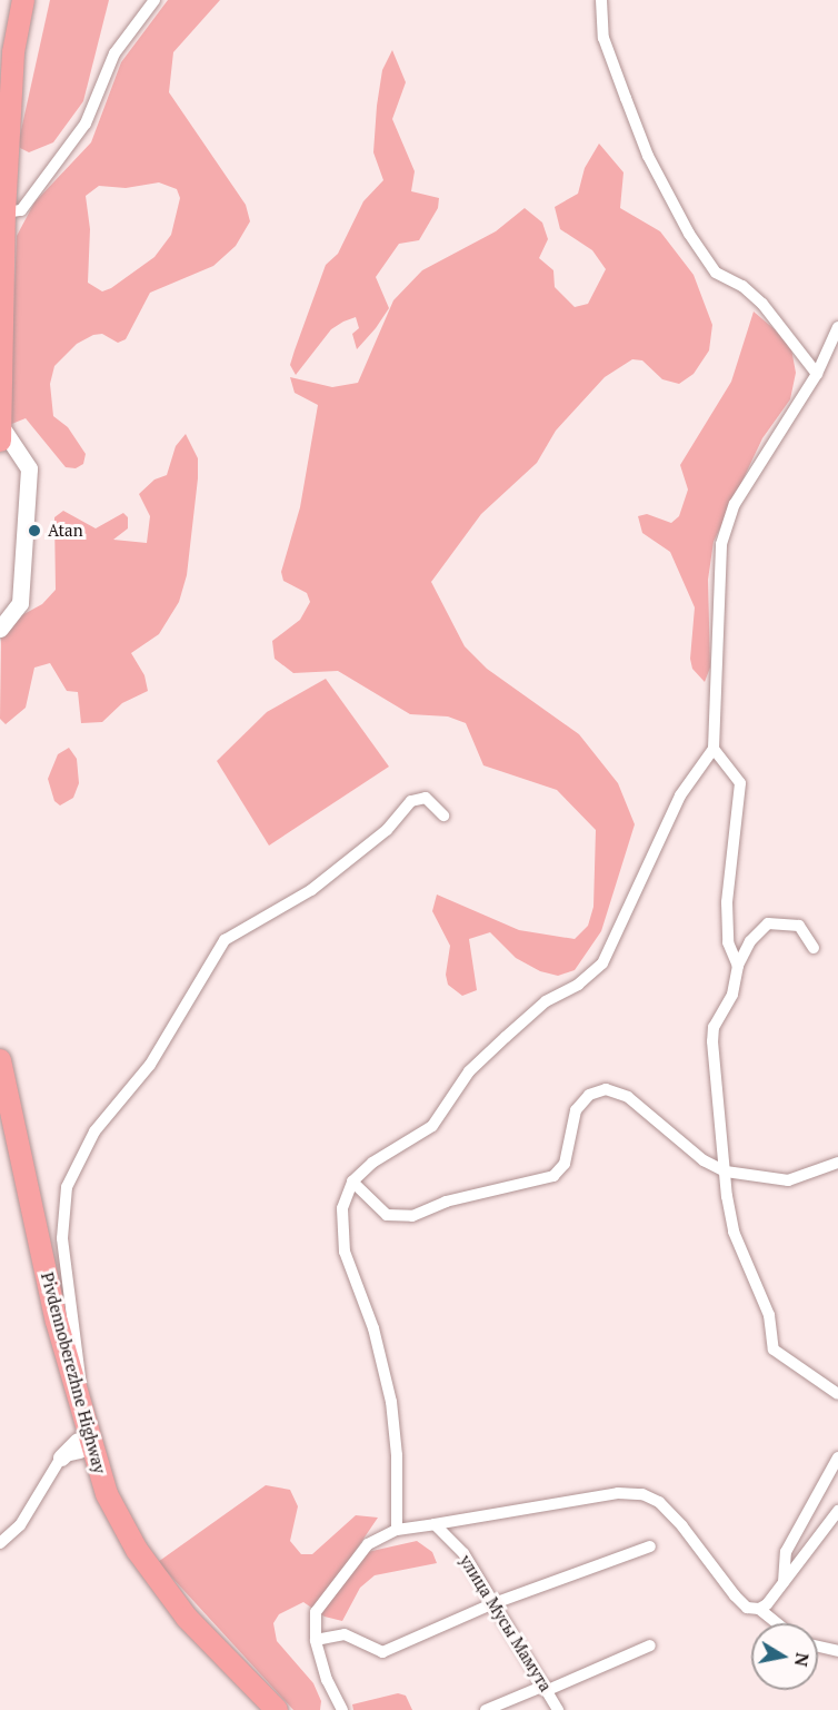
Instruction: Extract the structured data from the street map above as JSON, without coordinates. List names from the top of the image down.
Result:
{
  "streets": {
    "highway": ["Pivdennoberezhne Highway"],
    "street": ["улица Мусы Мамута"]
  },
  "places": ["Atan"],
  "north": "right"
}
